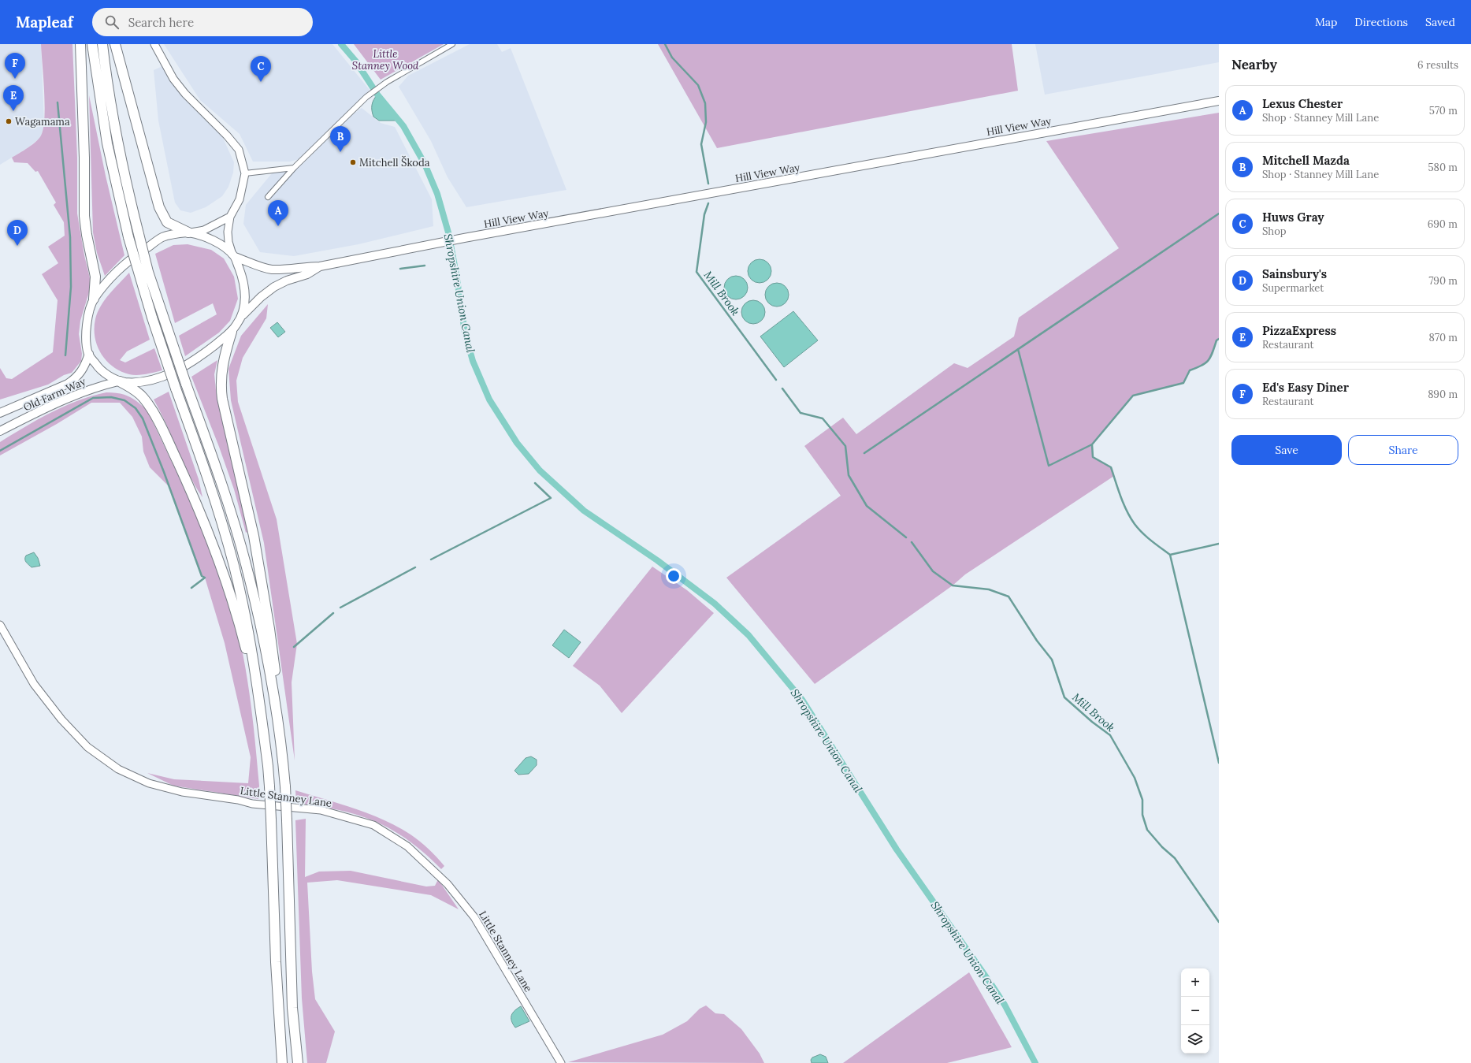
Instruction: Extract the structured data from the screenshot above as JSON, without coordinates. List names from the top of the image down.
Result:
{
  "streets": {
    "main road": ["Hill View Way", "Old Farm Way"],
    "street": ["Little Stanney Lane"]
  },
  "water": ["Shropshire Union Canal", "Mill Brook"],
  "parks": ["Little Stanney Wood"],
  "places": ["Wagamama", "Mitchell Škoda"],
  "page": {
    "header": "Mapleaf",
    "search": "Search here",
    "nav": ["Map", "Directions", "Saved"],
    "heading": ["Nearby", "6 results"],
    "pins": [
      "F",
      "C",
      "E",
      "B",
      "A",
      "D"
    ],
    "list": [
      {
        "mark": "A",
        "name": "Lexus Chester",
        "note": "Shop · Stanney Mill Lane",
        "value": "570 m"
      },
      {
        "mark": "B",
        "name": "Mitchell Mazda",
        "note": "Shop · Stanney Mill Lane",
        "value": "580 m"
      },
      {
        "mark": "C",
        "name": "Huws Gray",
        "note": "Shop",
        "value": "690 m"
      },
      {
        "mark": "D",
        "name": "Sainsbury's",
        "note": "Supermarket",
        "value": "790 m"
      },
      {
        "mark": "E",
        "name": "PizzaExpress",
        "note": "Restaurant",
        "value": "870 m"
      },
      {
        "mark": "F",
        "name": "Ed's Easy Diner",
        "note": "Restaurant",
        "value": "890 m"
      }
    ],
    "buttons": ["Save", "Share"],
    "map_buttons": ["+", "−"]
  }
}
